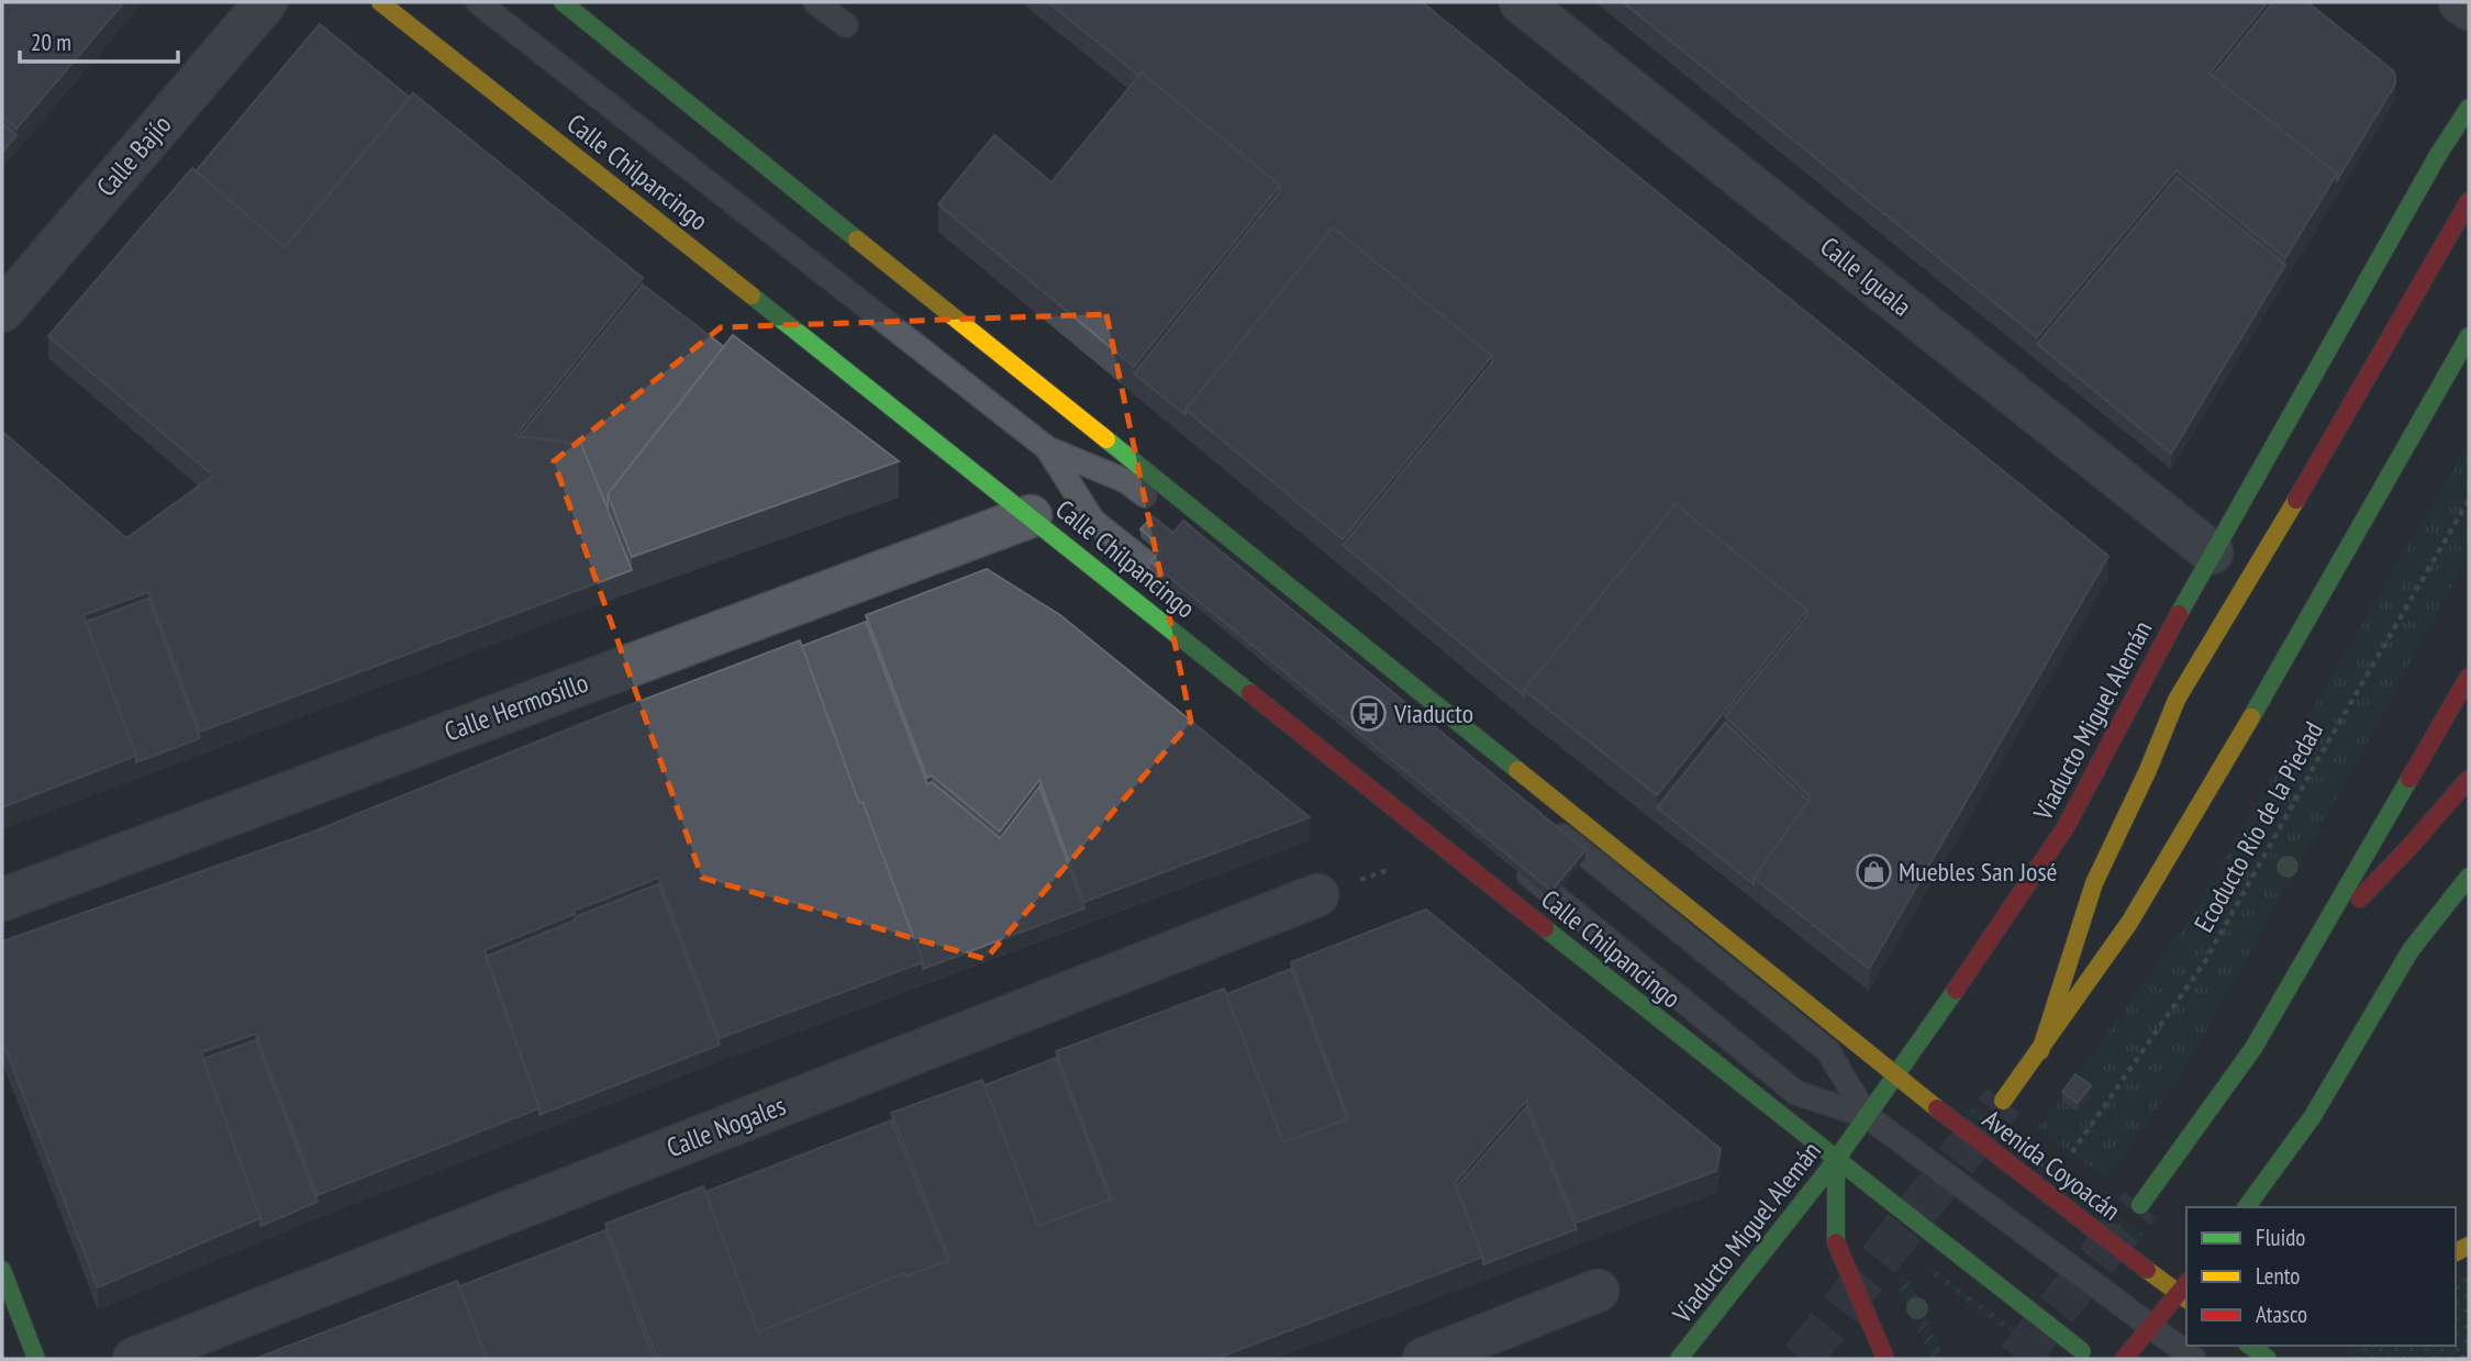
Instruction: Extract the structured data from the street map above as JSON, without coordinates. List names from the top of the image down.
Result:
{
  "streets": {
    "main road": ["Calle Chilpancingo", "Viaducto Miguel Alemán", "Avenida Coyoacán"],
    "street": [
      "Calle Bajío",
      "Calle Iguala",
      "Calle Hermosillo",
      "Calle Nogales"
    ],
    "path": ["Ecoducto Río de la Piedad"]
  },
  "crossings": [
    ["Calle Chilpancingo", "Calle Hermosillo"],
    ["Calle Chilpancingo", "Viaducto Miguel Alemán"],
    ["Calle Iguala", "Viaducto Miguel Alemán"],
    ["Viaducto Miguel Alemán", "Avenida Coyoacán"]
  ],
  "places": {
    "bus stop": ["Viaducto"],
    "shop": ["Muebles San José"]
  },
  "legend": ["Fluido", "Lento", "Atasco"],
  "scale_bar": "20 m"
}
